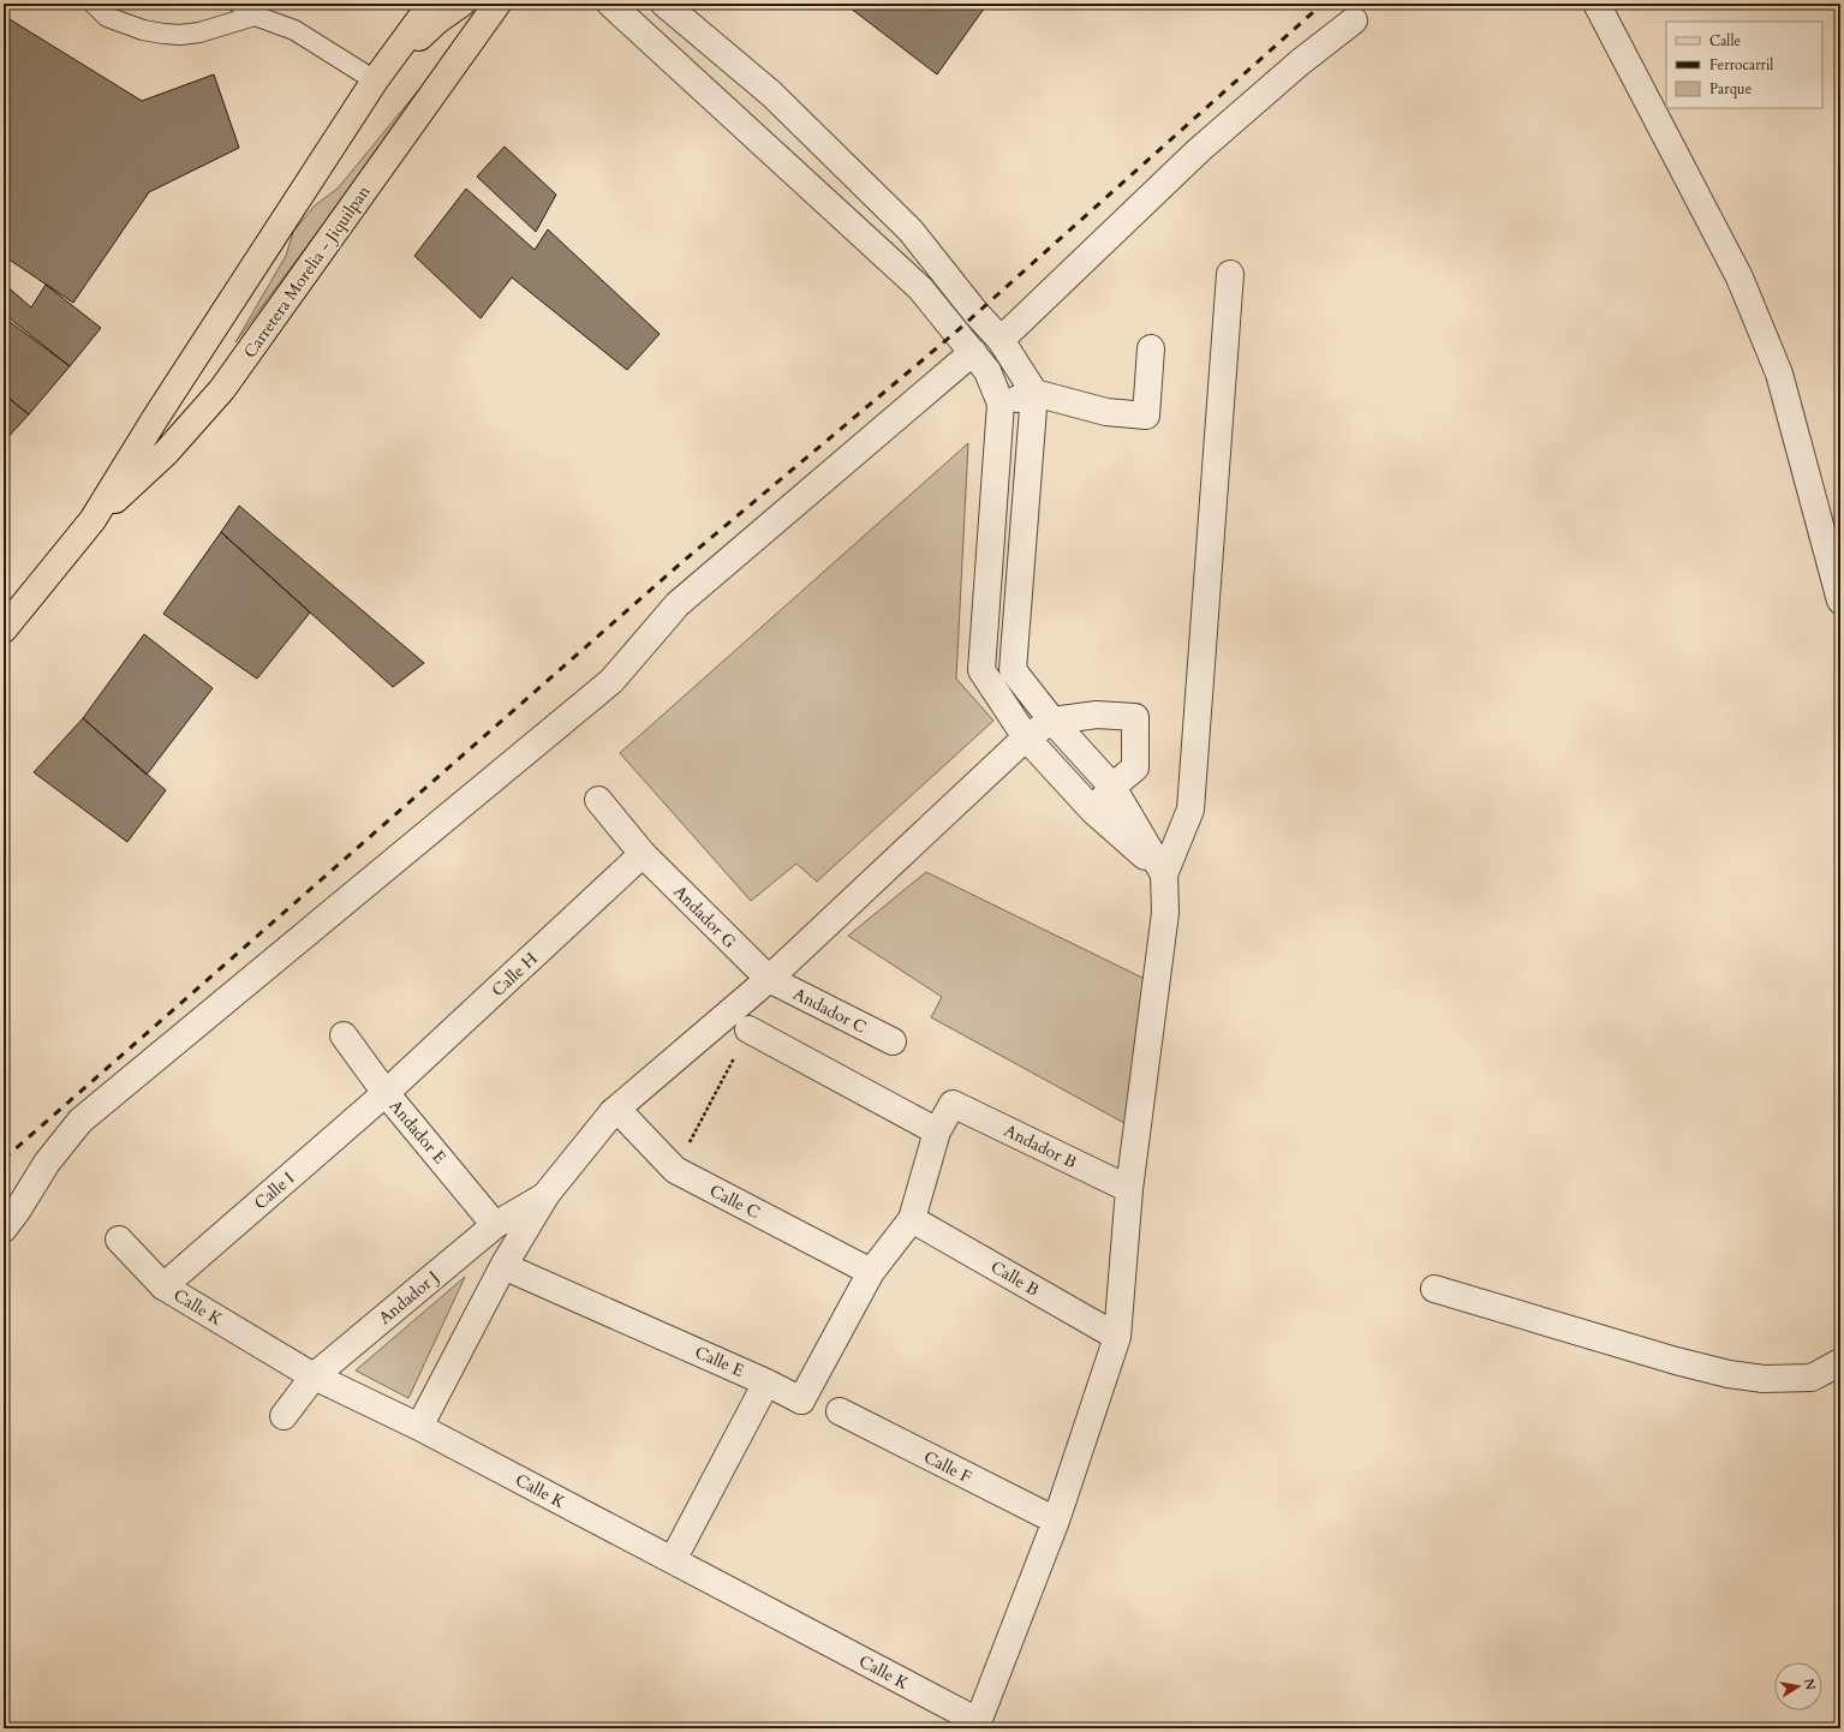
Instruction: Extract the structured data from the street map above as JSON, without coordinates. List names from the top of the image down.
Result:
{
  "streets": {
    "main road": ["Carretera Morelia - Jiquilpan"],
    "street": [
      "Andador G",
      "Calle H",
      "Andador C",
      "Andador E",
      "Andador B",
      "Calle I",
      "Calle C",
      "Calle B",
      "Andador J",
      "Calle K",
      "Calle E",
      "Calle F"
    ]
  },
  "crossings": [
    ["Andador G", "Calle H"],
    ["Andador G", "Andador C"],
    ["Calle H", "Andador E"],
    ["Calle H", "Calle I"],
    ["Andador E", "Calle I"],
    ["Andador E", "Andador J"],
    ["Calle I", "Calle K"],
    ["Calle C", "Calle E"],
    ["Calle B", "Calle E"],
    ["Andador J", "Calle K"]
  ],
  "legend": ["Calle", "Ferrocarril", "Parque"],
  "north": "right"
}
